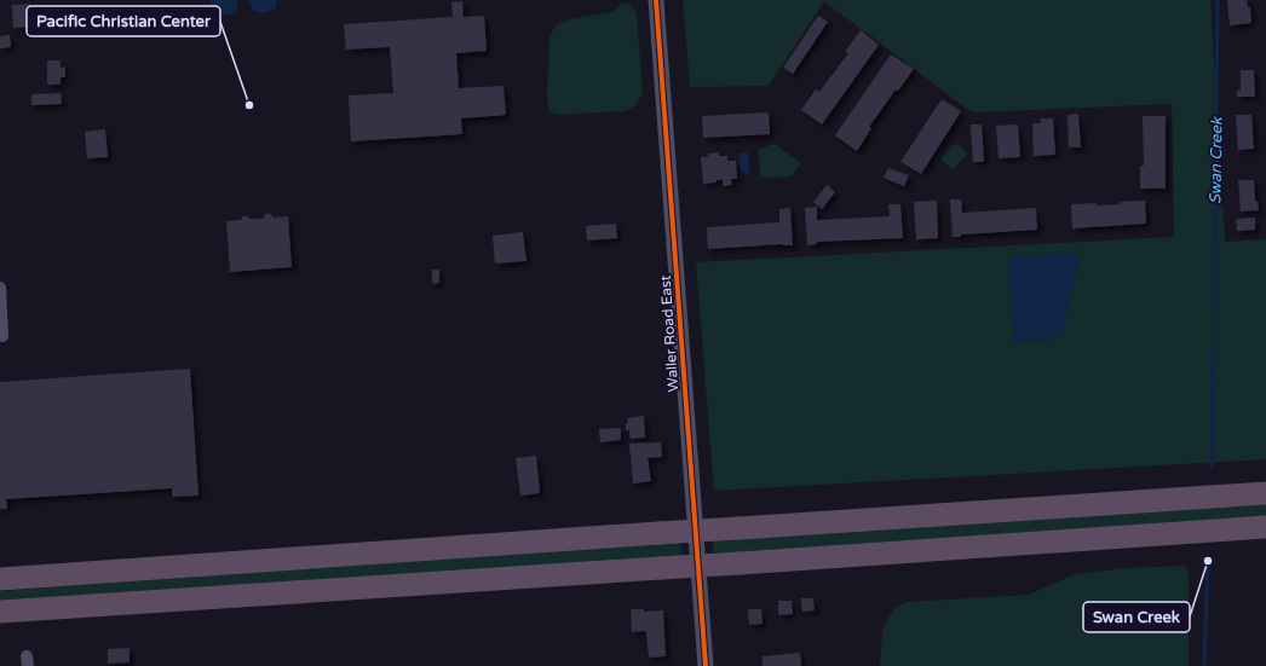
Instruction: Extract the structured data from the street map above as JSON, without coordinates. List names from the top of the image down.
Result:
{
  "streets": {
    "street": ["Waller Road East"]
  },
  "water": ["Swan Creek"],
  "places": ["Pacific Christian Center", "Swan Creek"]
}
